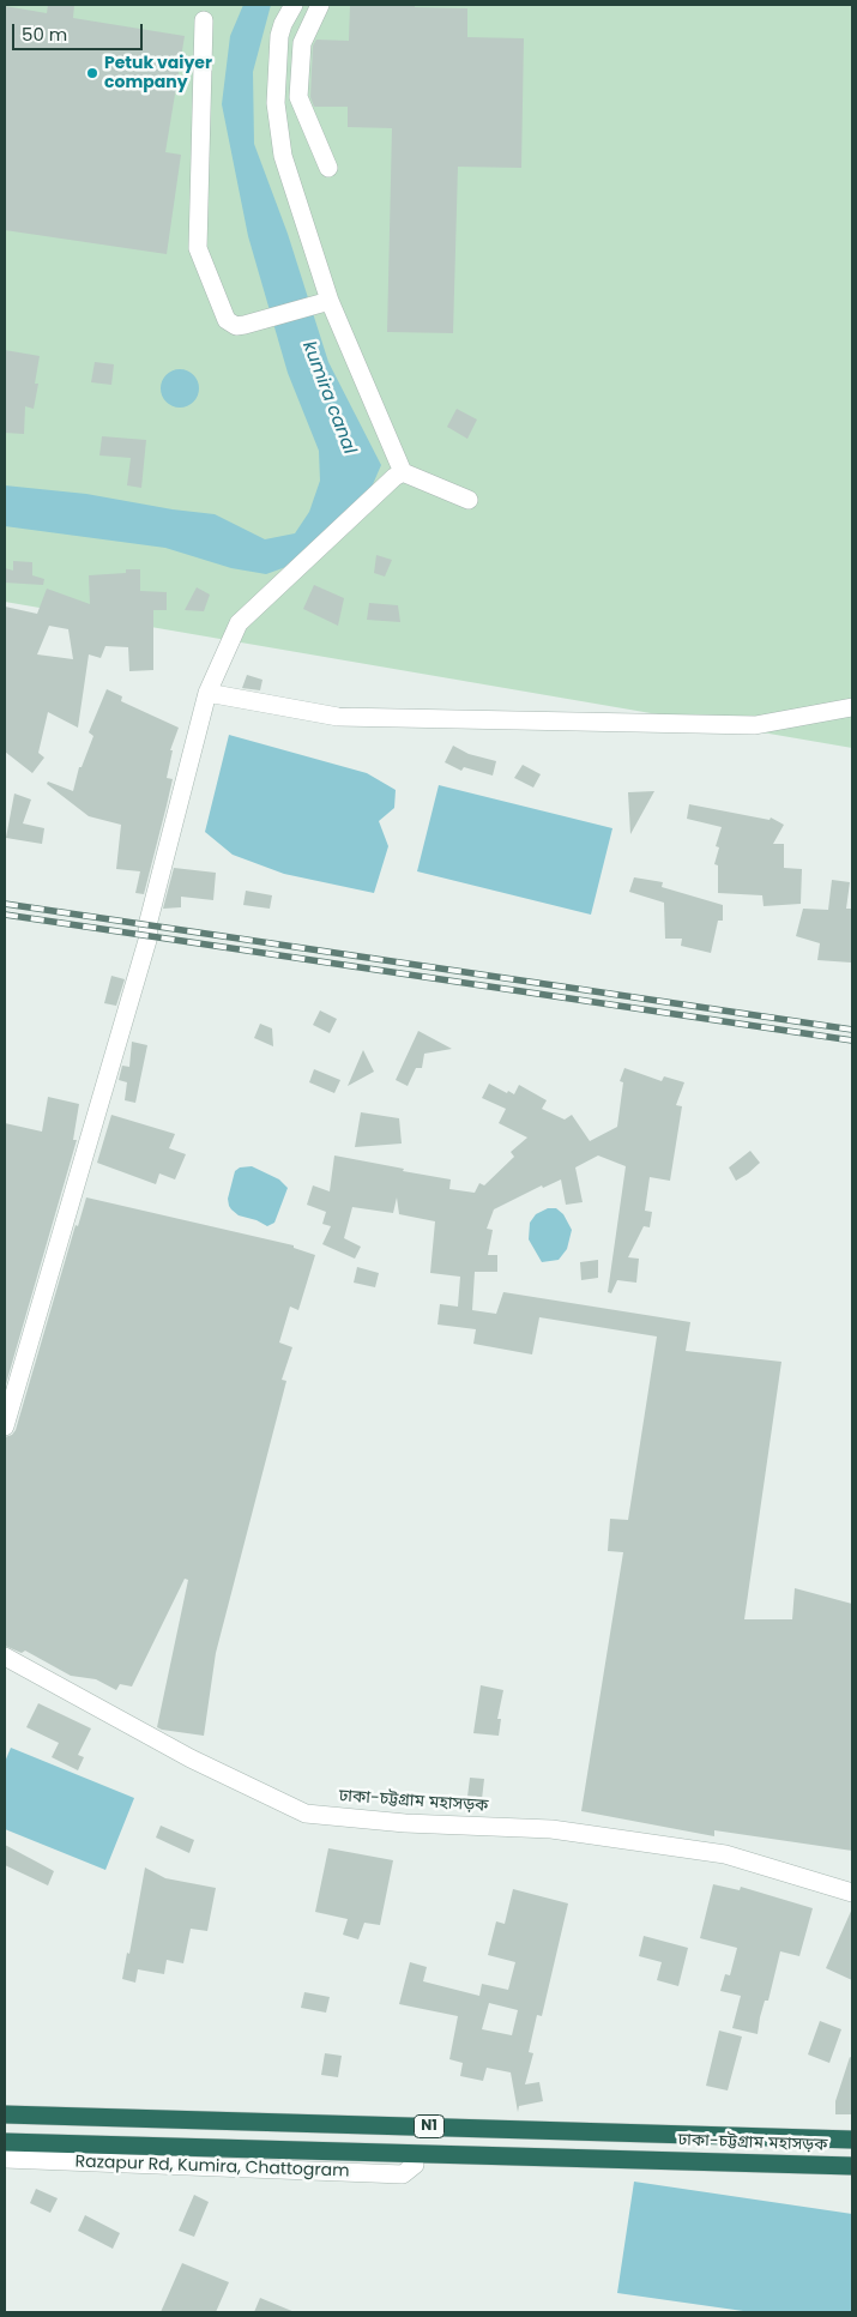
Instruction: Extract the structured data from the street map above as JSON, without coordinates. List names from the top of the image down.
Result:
{
  "streets": {
    "highway": ["ঢাকা-চট্টগ্রাম মহাসড়ক", "N1"],
    "street": ["Razapur Rd, Kumira, Chattogram"]
  },
  "water": ["kumira canal"],
  "places": ["Petuk vaiyer company"],
  "scale_bar": "50 m"
}
